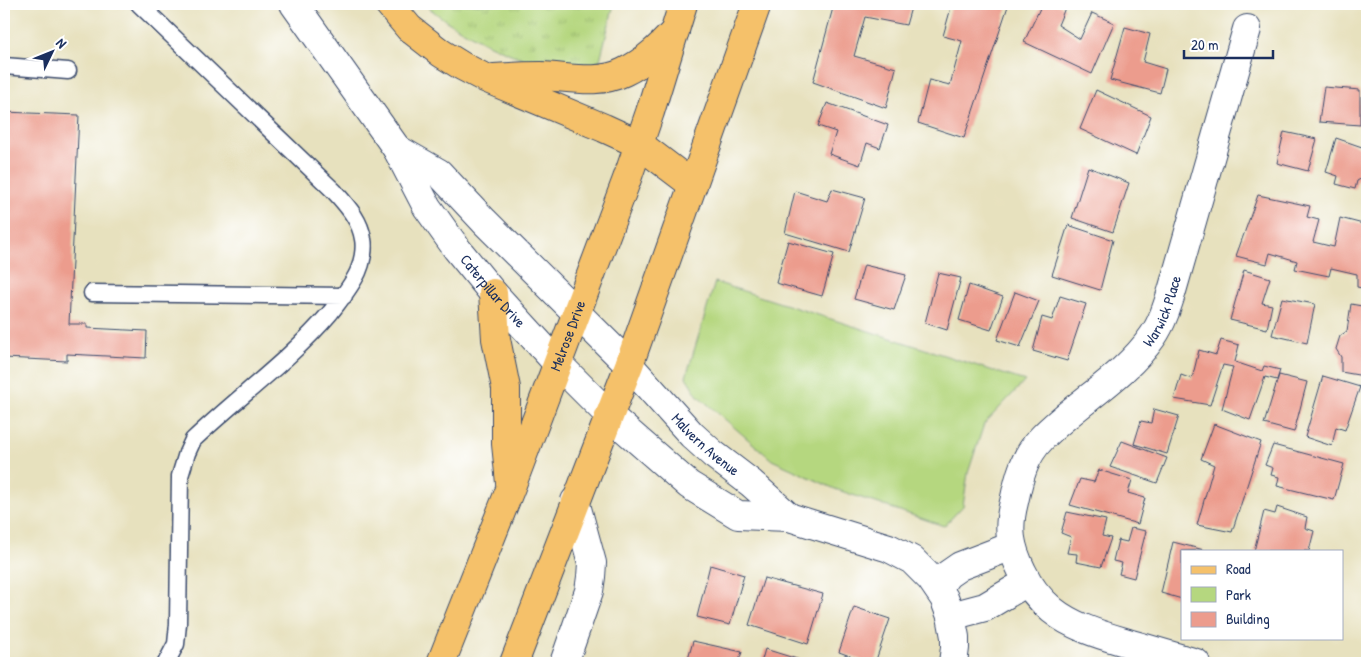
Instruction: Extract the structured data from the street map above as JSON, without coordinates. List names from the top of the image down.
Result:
{
  "streets": {
    "main road": ["Melrose Drive"],
    "street": ["Caterpillar Drive", "Warwick Place", "Malvern Avenue"]
  },
  "crossings": [
    ["Caterpillar Drive", "Melrose Drive"],
    ["Caterpillar Drive", "Malvern Avenue"]
  ],
  "legend": ["Road", "Park", "Building"],
  "scale_bar": "20 m",
  "north": "top right"
}
